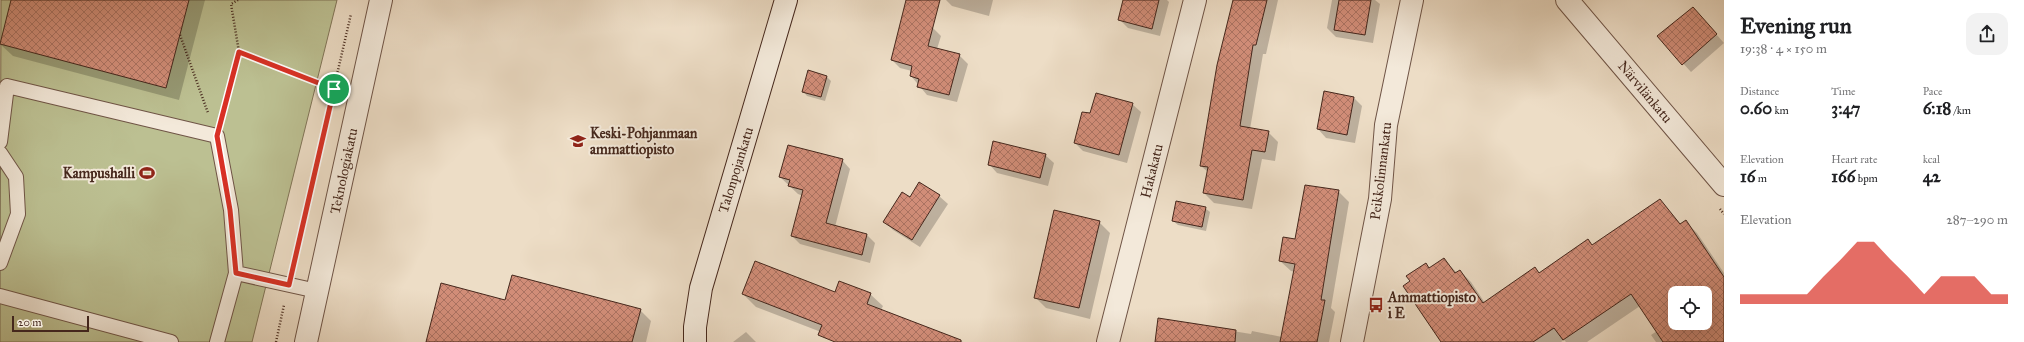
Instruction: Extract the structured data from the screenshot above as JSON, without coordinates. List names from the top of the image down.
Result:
{
  "streets": {
    "street": [
      "Närvilänkatu",
      "Talonpojankatu",
      "Teknologiakatu",
      "Hakakatu",
      "Peikkolinnankatu"
    ]
  },
  "places": {
    "school or university": ["Keski-Pohjanmaan ammattiopisto"],
    "sports": ["Kampushalli"],
    "bus stop": ["Ammattiopisto i E"]
  },
  "scale_bar": "20 m",
  "page": {
    "heading": ["Evening run", "19:38 · 4 × 150 m"],
    "stats": [
      ["Distance", "0.60 km"],
      ["Time", "3:47"],
      ["Pace", "6:18 /km"],
      ["Elevation", "16 m"],
      ["Heart rate", "166 bpm"],
      ["kcal", "42"]
    ],
    "chart": ["Elevation", "287–290 m"],
    "scale": "20 m"
  }
}
